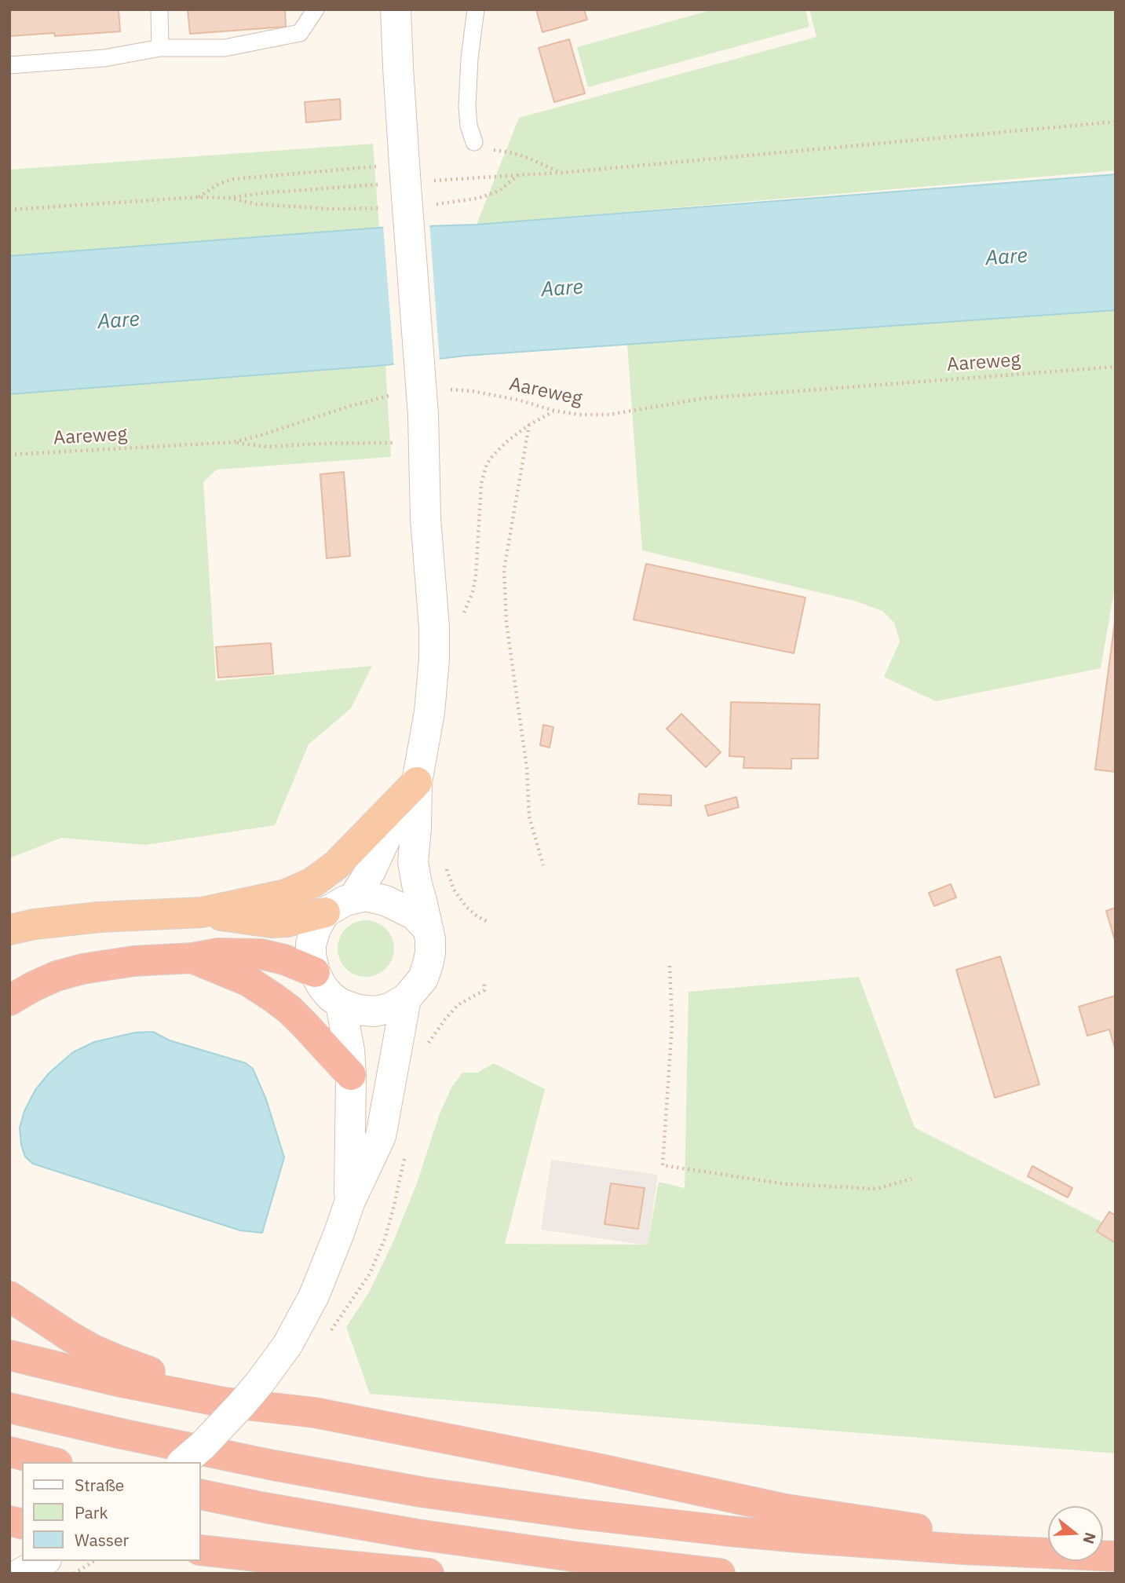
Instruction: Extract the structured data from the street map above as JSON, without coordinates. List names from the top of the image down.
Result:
{
  "streets": {
    "path": ["Aareweg"]
  },
  "water": ["Aare"],
  "legend": ["Straße", "Park", "Wasser"],
  "north": "right"
}
